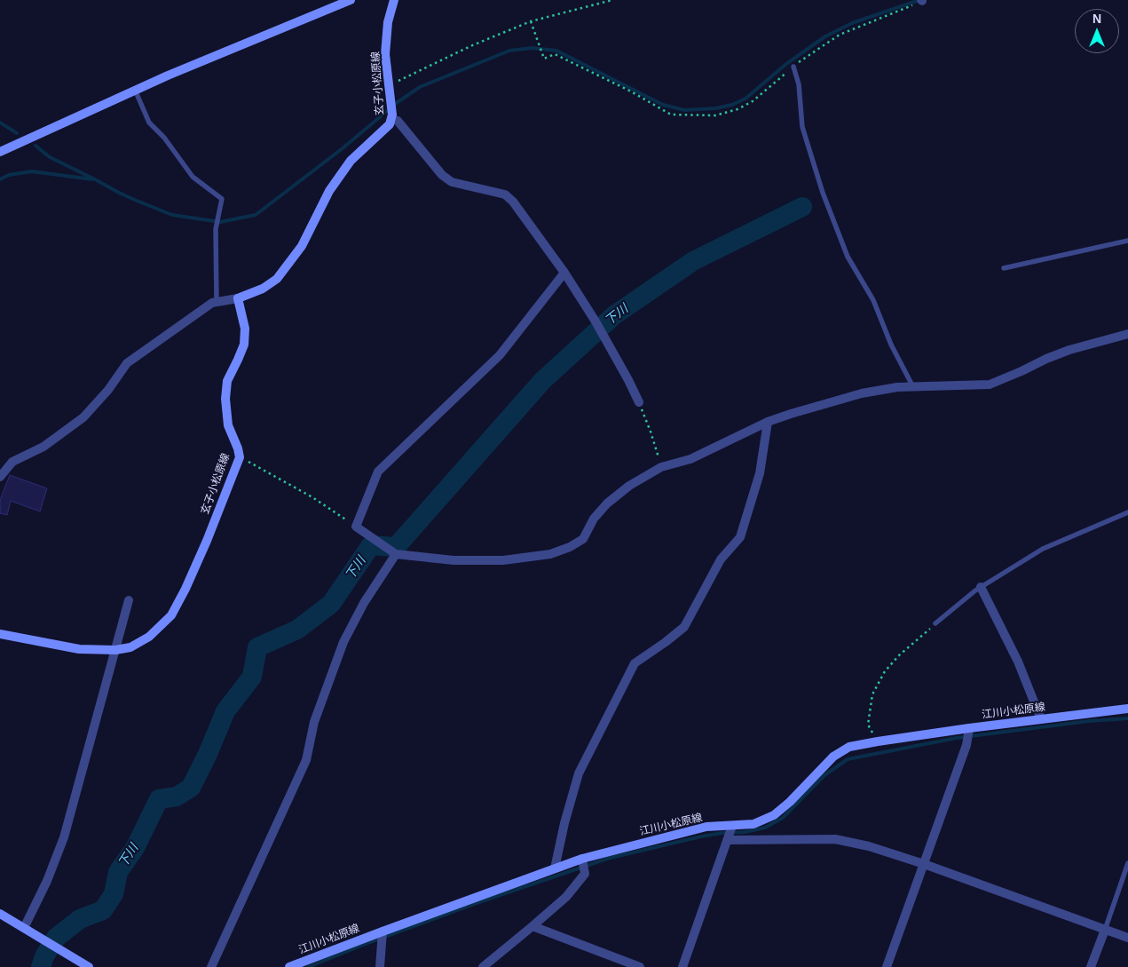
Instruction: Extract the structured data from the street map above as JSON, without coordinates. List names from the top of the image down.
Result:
{
  "streets": {
    "main road": ["玄子小松原線", "江川小松原線"]
  },
  "water": ["下川"],
  "north": "top"
}
